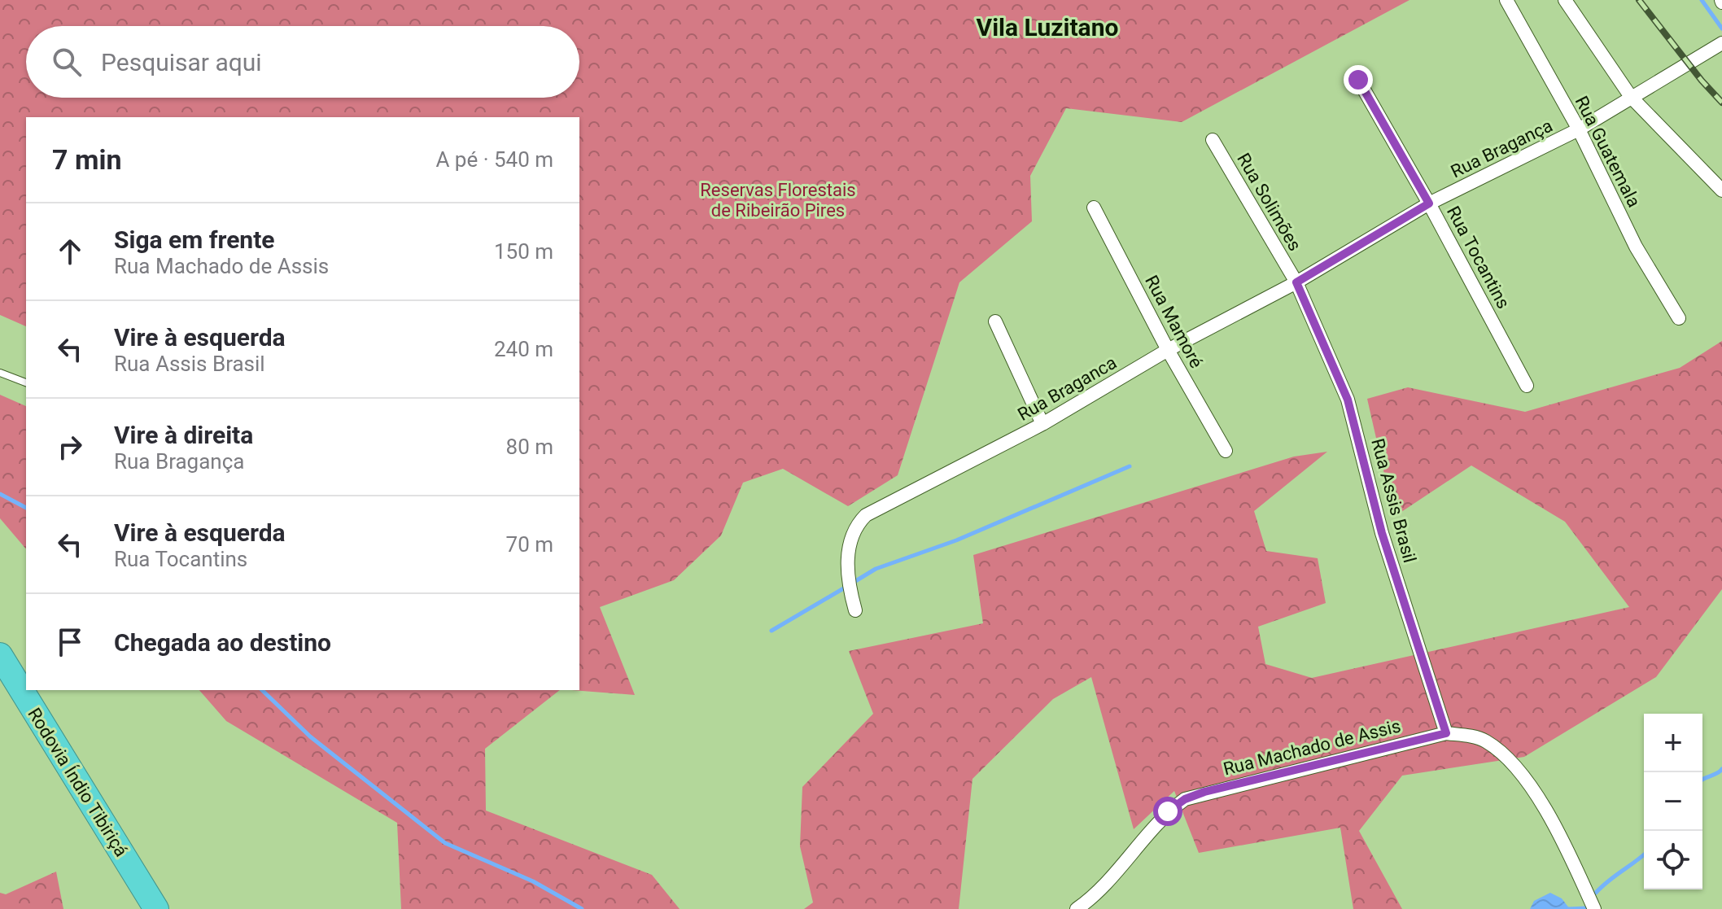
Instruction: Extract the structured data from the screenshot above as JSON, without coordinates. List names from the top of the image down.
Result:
{
  "streets": {
    "highway": ["Rodovia Índio Tibiriçá"],
    "street": [
      "Rua Bragança",
      "Rua Guatemala",
      "Rua Solimões",
      "Rua Tocantins",
      "Rua Mamoré",
      "Rua Braganca",
      "Rua Assis Brasil",
      "Rua Machado de Assis"
    ]
  },
  "crossings": [
    ["Rua Bragança", "Rua Guatemala"],
    ["Rua Bragança", "Rua Solimões"],
    ["Rua Bragança", "Rua Tocantins"],
    ["Rua Bragança", "Rua Braganca"],
    ["Rua Bragança", "Rua Assis Brasil"],
    ["Rua Solimões", "Rua Braganca"],
    ["Rua Solimões", "Rua Assis Brasil"],
    ["Rua Mamoré", "Rua Braganca"],
    ["Rua Braganca", "Rua Assis Brasil"],
    ["Rua Assis Brasil", "Rua Machado de Assis"]
  ],
  "districts": ["Vila Luzitano"],
  "parks": ["Reservas Florestais de Ribeirão Pires"],
  "page": {
    "search": "Pesquisar aqui",
    "heading": ["7 min", "A pé · 540 m"],
    "list": [
      ["Siga em frente", "Rua Machado de Assis", "150 m"],
      ["Vire à esquerda", "Rua Assis Brasil", "240 m"],
      ["Vire à direita", "Rua Bragança", "80 m"],
      ["Vire à esquerda", "Rua Tocantins", "70 m"],
      "Chegada ao destino"
    ],
    "map_buttons": ["+", "−"]
  }
}
